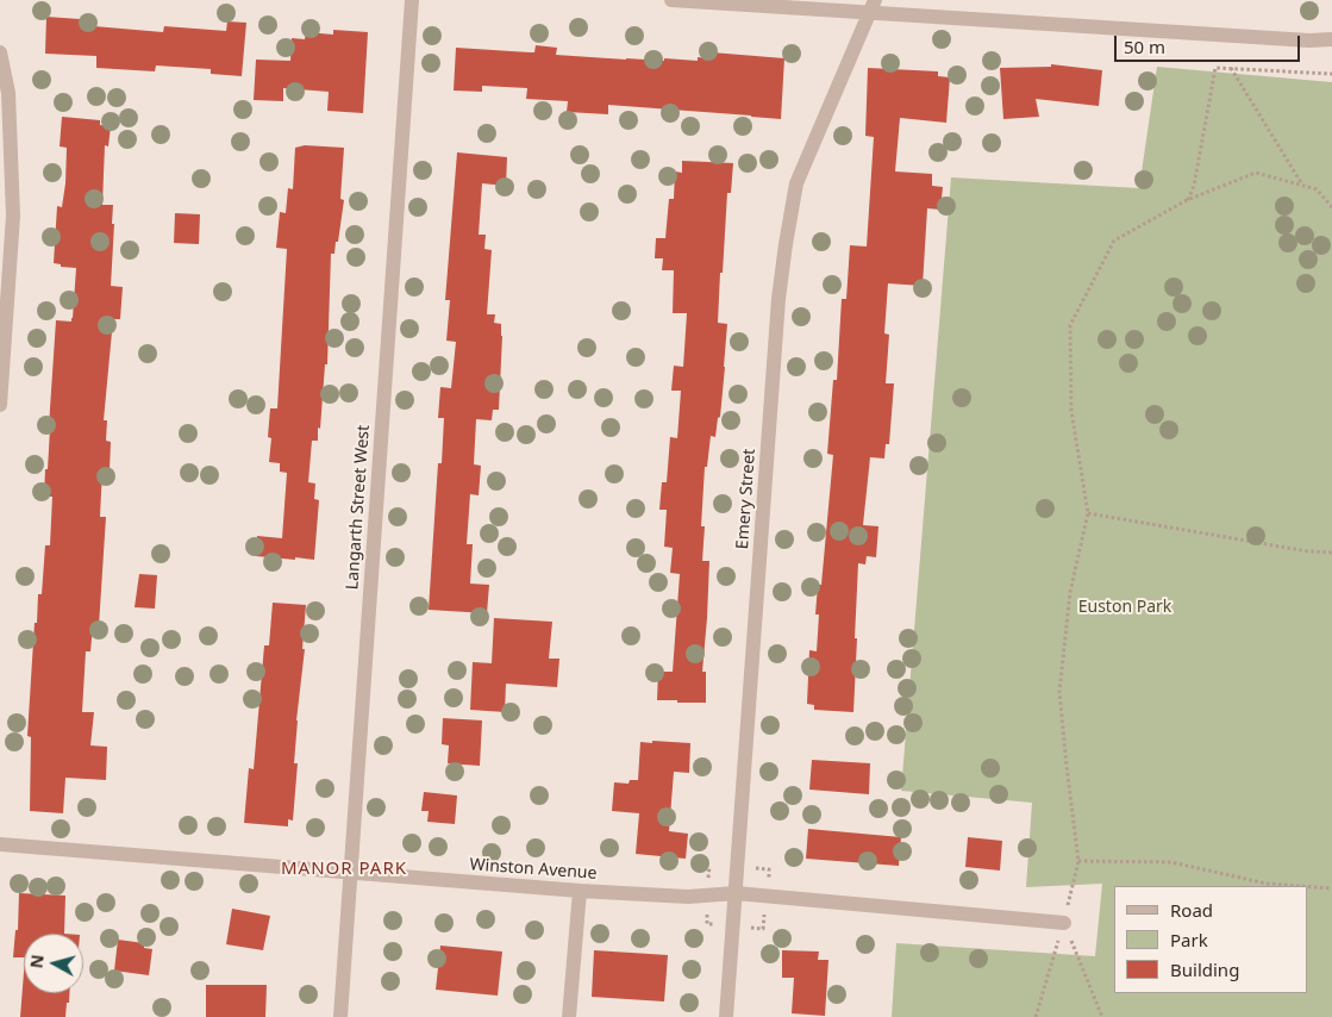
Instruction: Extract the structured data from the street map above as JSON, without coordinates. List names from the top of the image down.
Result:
{
  "streets": {
    "street": ["Emery Street", "Langarth Street West", "Winston Avenue"]
  },
  "crossings": [
    ["Emery Street", "Winston Avenue"],
    ["Langarth Street West", "Winston Avenue"]
  ],
  "districts": ["MANOR PARK"],
  "parks": ["Euston Park"],
  "legend": ["Road", "Park", "Building"],
  "scale_bar": "50 m",
  "north": "left"
}
